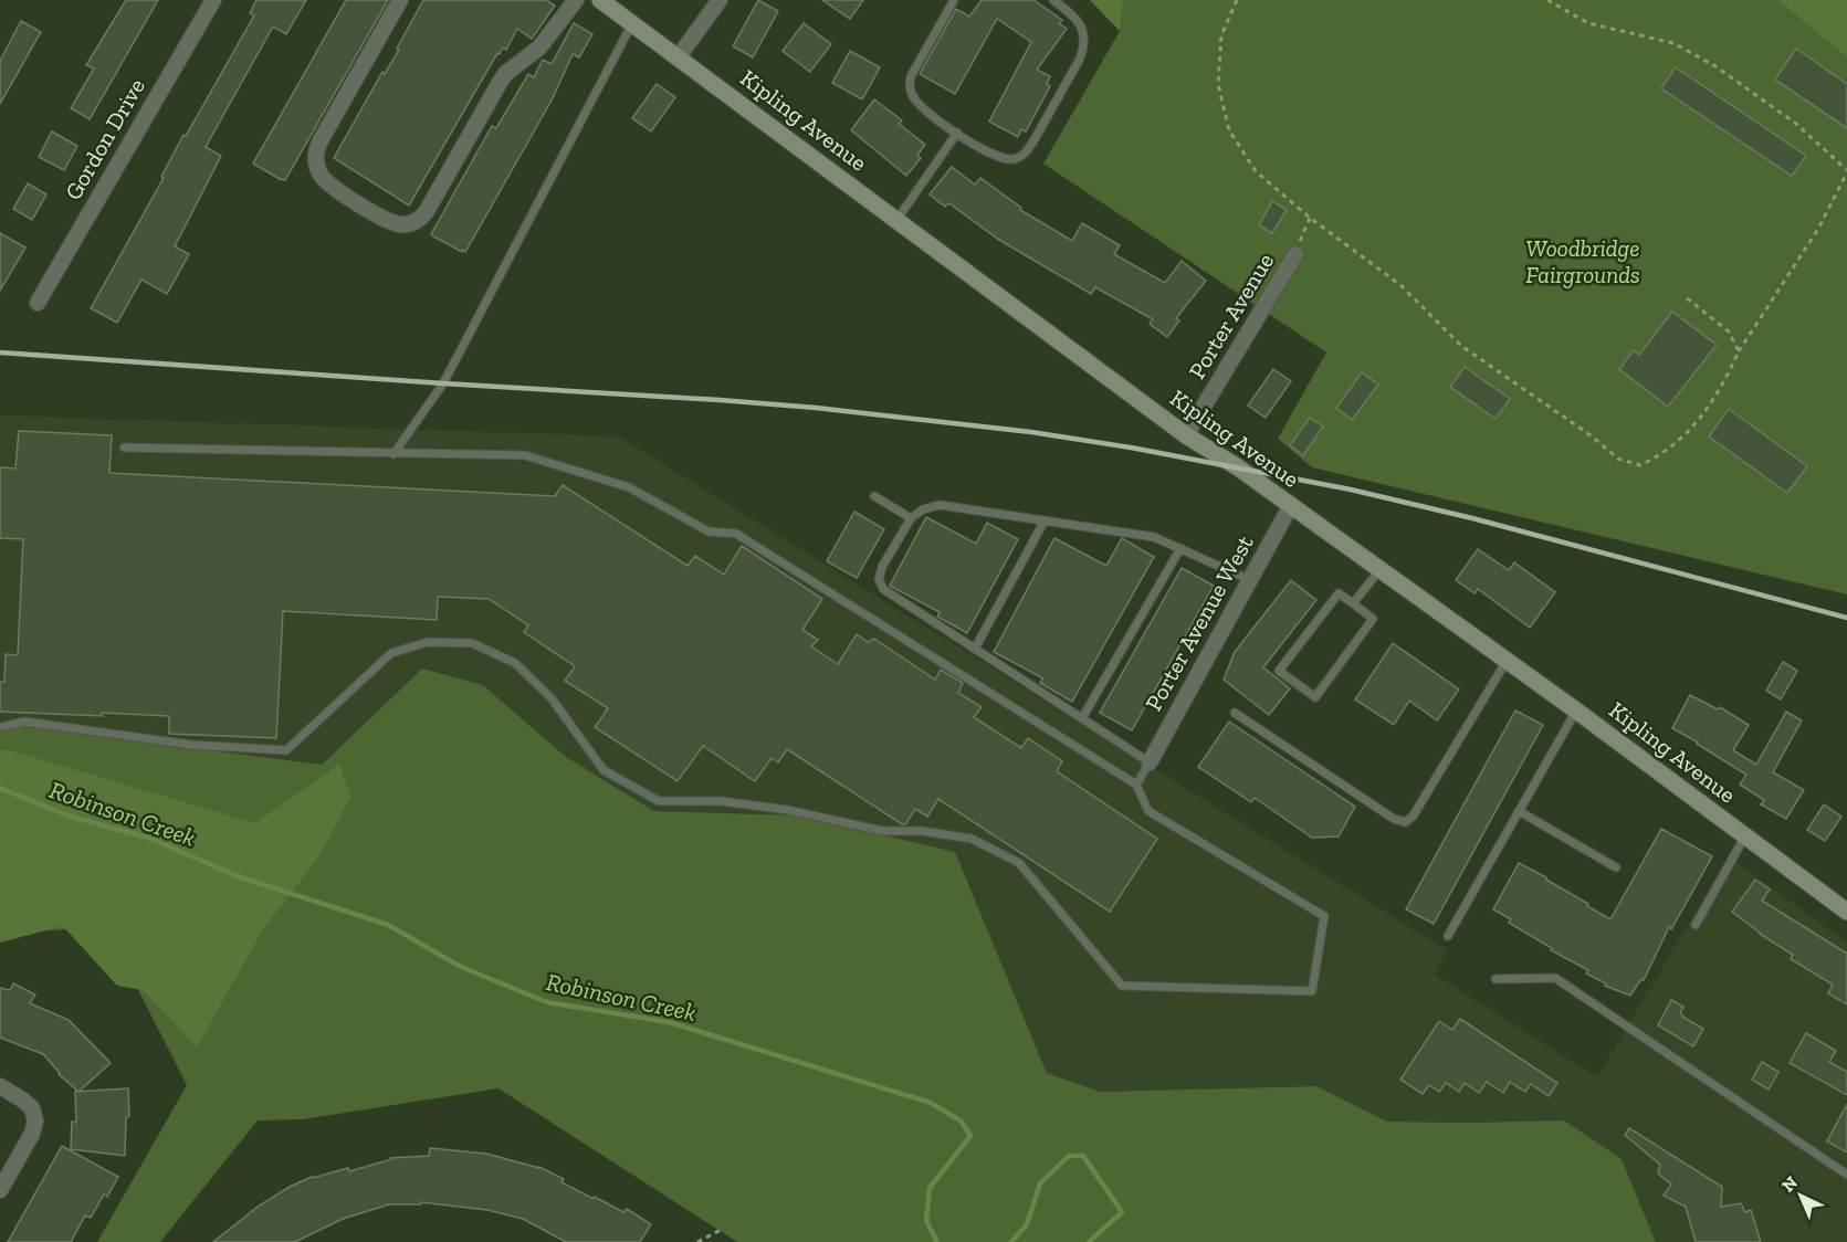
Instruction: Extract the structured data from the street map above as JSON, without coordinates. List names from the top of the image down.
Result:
{
  "streets": {
    "street": [
      "Kipling Avenue",
      "Gordon Drive",
      "Porter Avenue",
      "Porter Avenue West"
    ]
  },
  "crossings": [
    ["Kipling Avenue", "Porter Avenue"],
    ["Kipling Avenue", "Porter Avenue West"]
  ],
  "water": ["Robinson Creek"],
  "parks": ["Woodbridge Fairgrounds"],
  "north": "top left"
}
